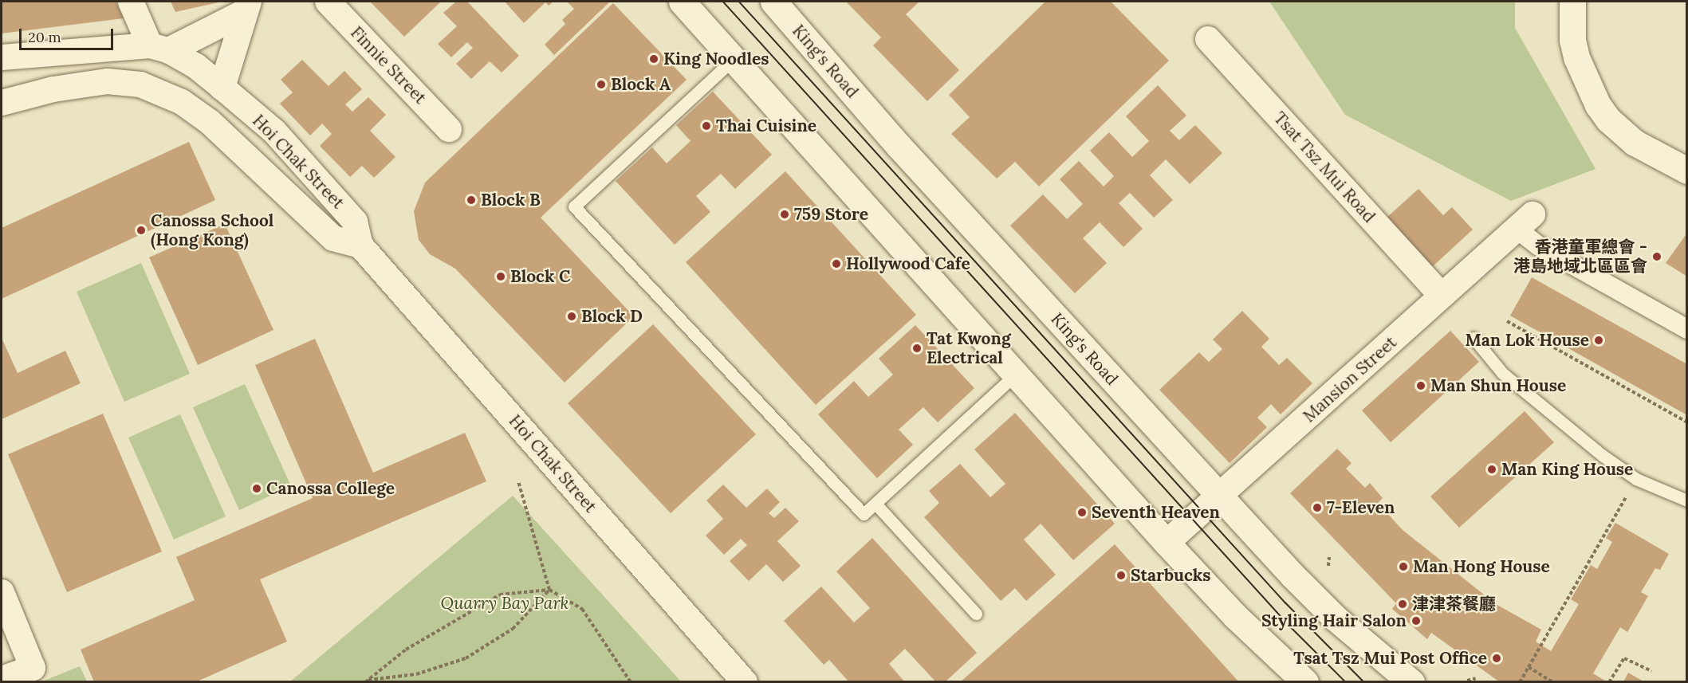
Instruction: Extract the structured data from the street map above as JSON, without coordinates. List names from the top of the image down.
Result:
{
  "streets": {
    "main road": ["King's Road"],
    "street": [
      "Finnie Street",
      "Hoi Chak Street",
      "Tsat Tsz Mui Road",
      "Mansion Street"
    ]
  },
  "crossings": [
    ["King's Road", "Mansion Street"],
    ["Tsat Tsz Mui Road", "Mansion Street"]
  ],
  "parks": ["Quarry Bay Park"],
  "places": [
    "King Noodles",
    "Block A",
    "Thai Cuisine",
    "Block B",
    "759 Store",
    "Canossa School (Hong Kong)",
    "香港童軍總會 - 港島地域北區區會",
    "Hollywood Cafe",
    "Block C",
    "Block D",
    "Man Lok House",
    "Tat Kwong Electrical",
    "Man Shun House",
    "Man King House",
    "Canossa College",
    "7-Eleven",
    "Seventh Heaven",
    "Man Hong House",
    "Starbucks",
    "津津茶餐廳",
    "Styling Hair Salon",
    "Tsat Tsz Mui Post Office"
  ],
  "scale_bar": "20 m"
}
